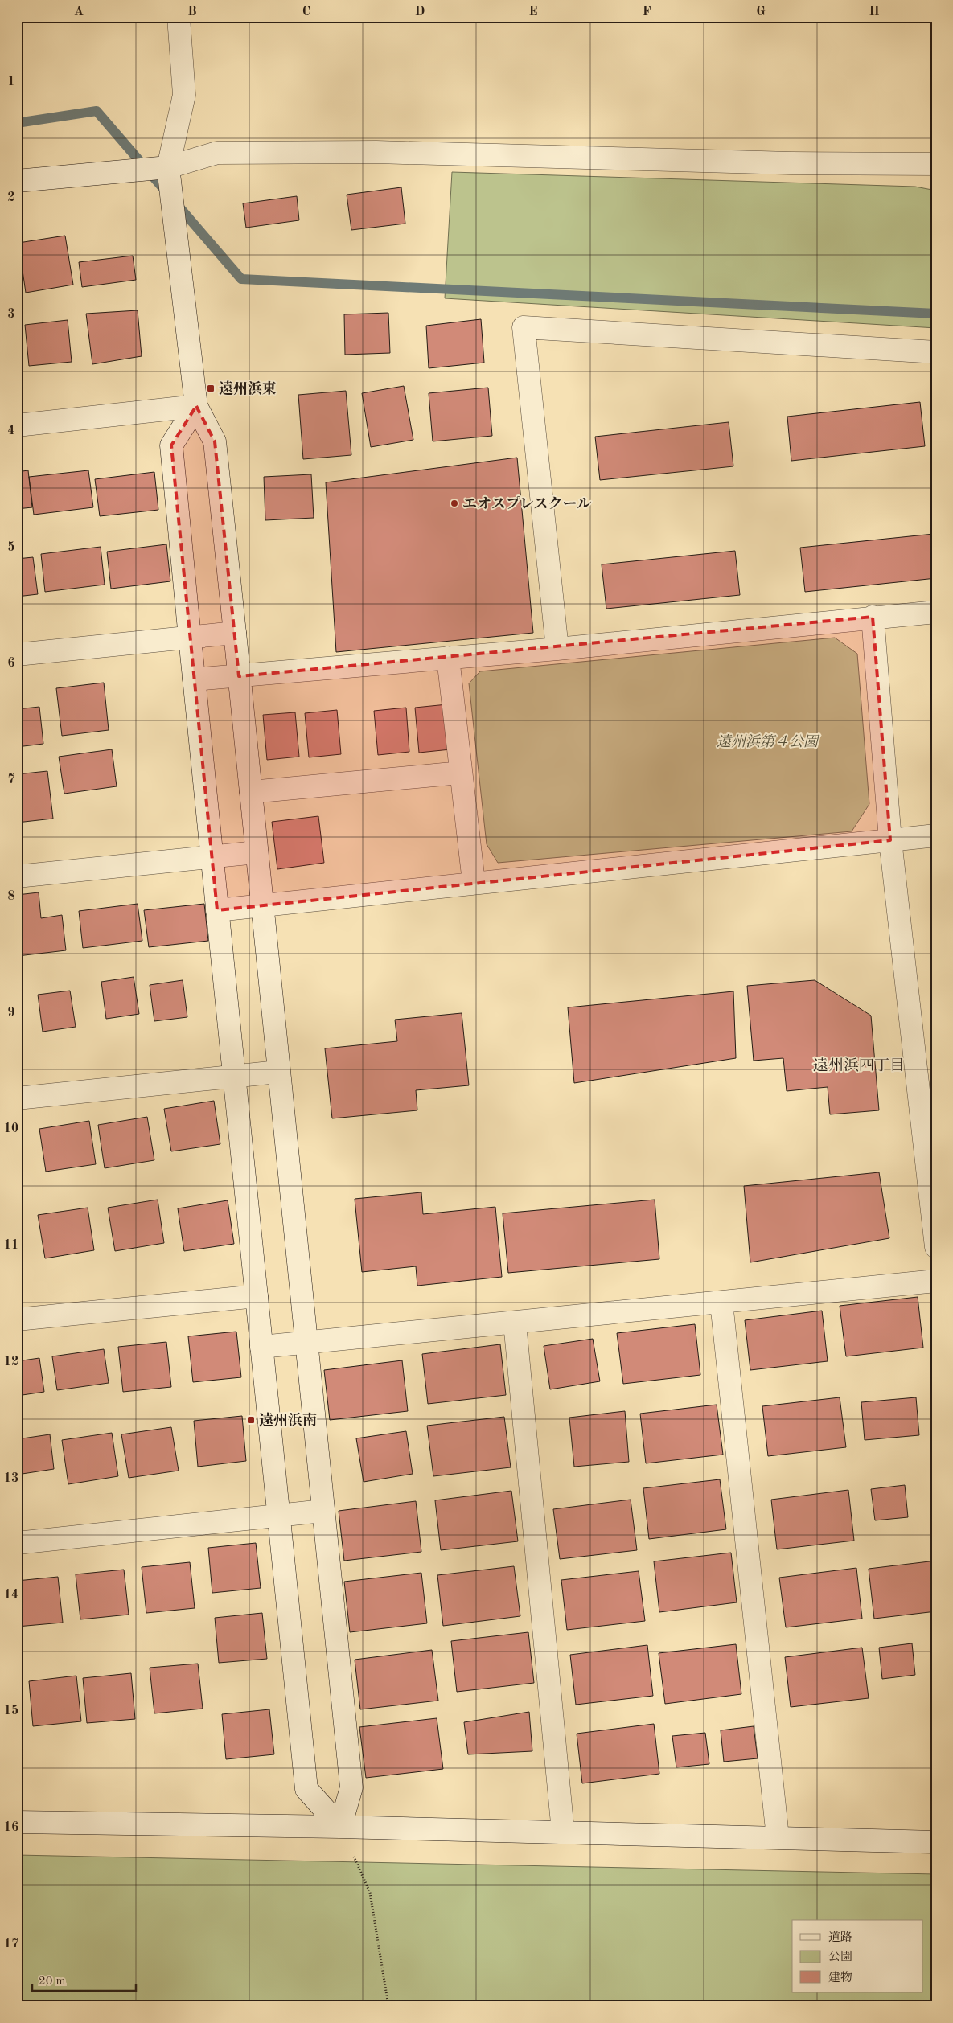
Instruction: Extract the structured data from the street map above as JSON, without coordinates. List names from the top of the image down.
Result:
{
  "districts": ["遠州浜四丁目"],
  "parks": ["遠州浜第４公園"],
  "places": {
    "transit": ["遠州浜東", "遠州浜南"],
    "other": ["エオスプレスクール"]
  },
  "legend": ["道路", "公園", "建物"],
  "scale_bar": "20 m",
  "grid": {
    "columns": [
      "A",
      "B",
      "C",
      "D",
      "E",
      "F",
      "G",
      "H"
    ],
    "rows": [
      "1",
      "2",
      "3",
      "4",
      "5",
      "6",
      "7",
      "8",
      "9",
      "10",
      "11",
      "12",
      "13",
      "14",
      "15",
      "16",
      "17"
    ]
  }
}
